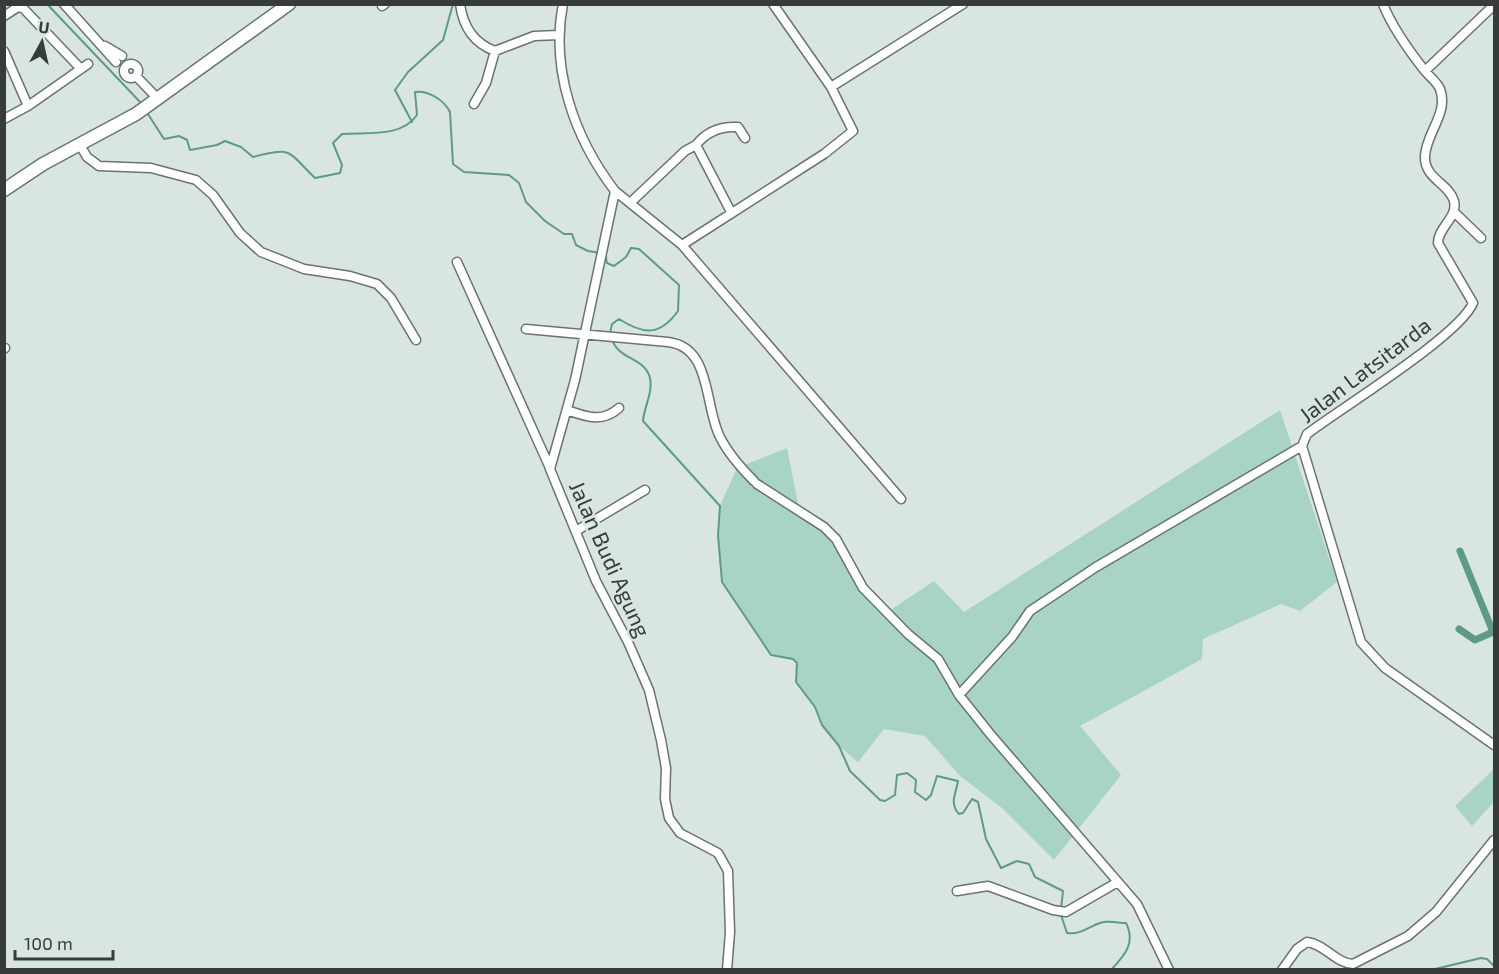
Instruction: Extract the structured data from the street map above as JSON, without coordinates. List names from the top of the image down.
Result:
{
  "streets": {
    "street": ["Jalan Latsitarda", "Jalan Budi Agung"]
  },
  "scale_bar": "100 m",
  "north": "top"
}
